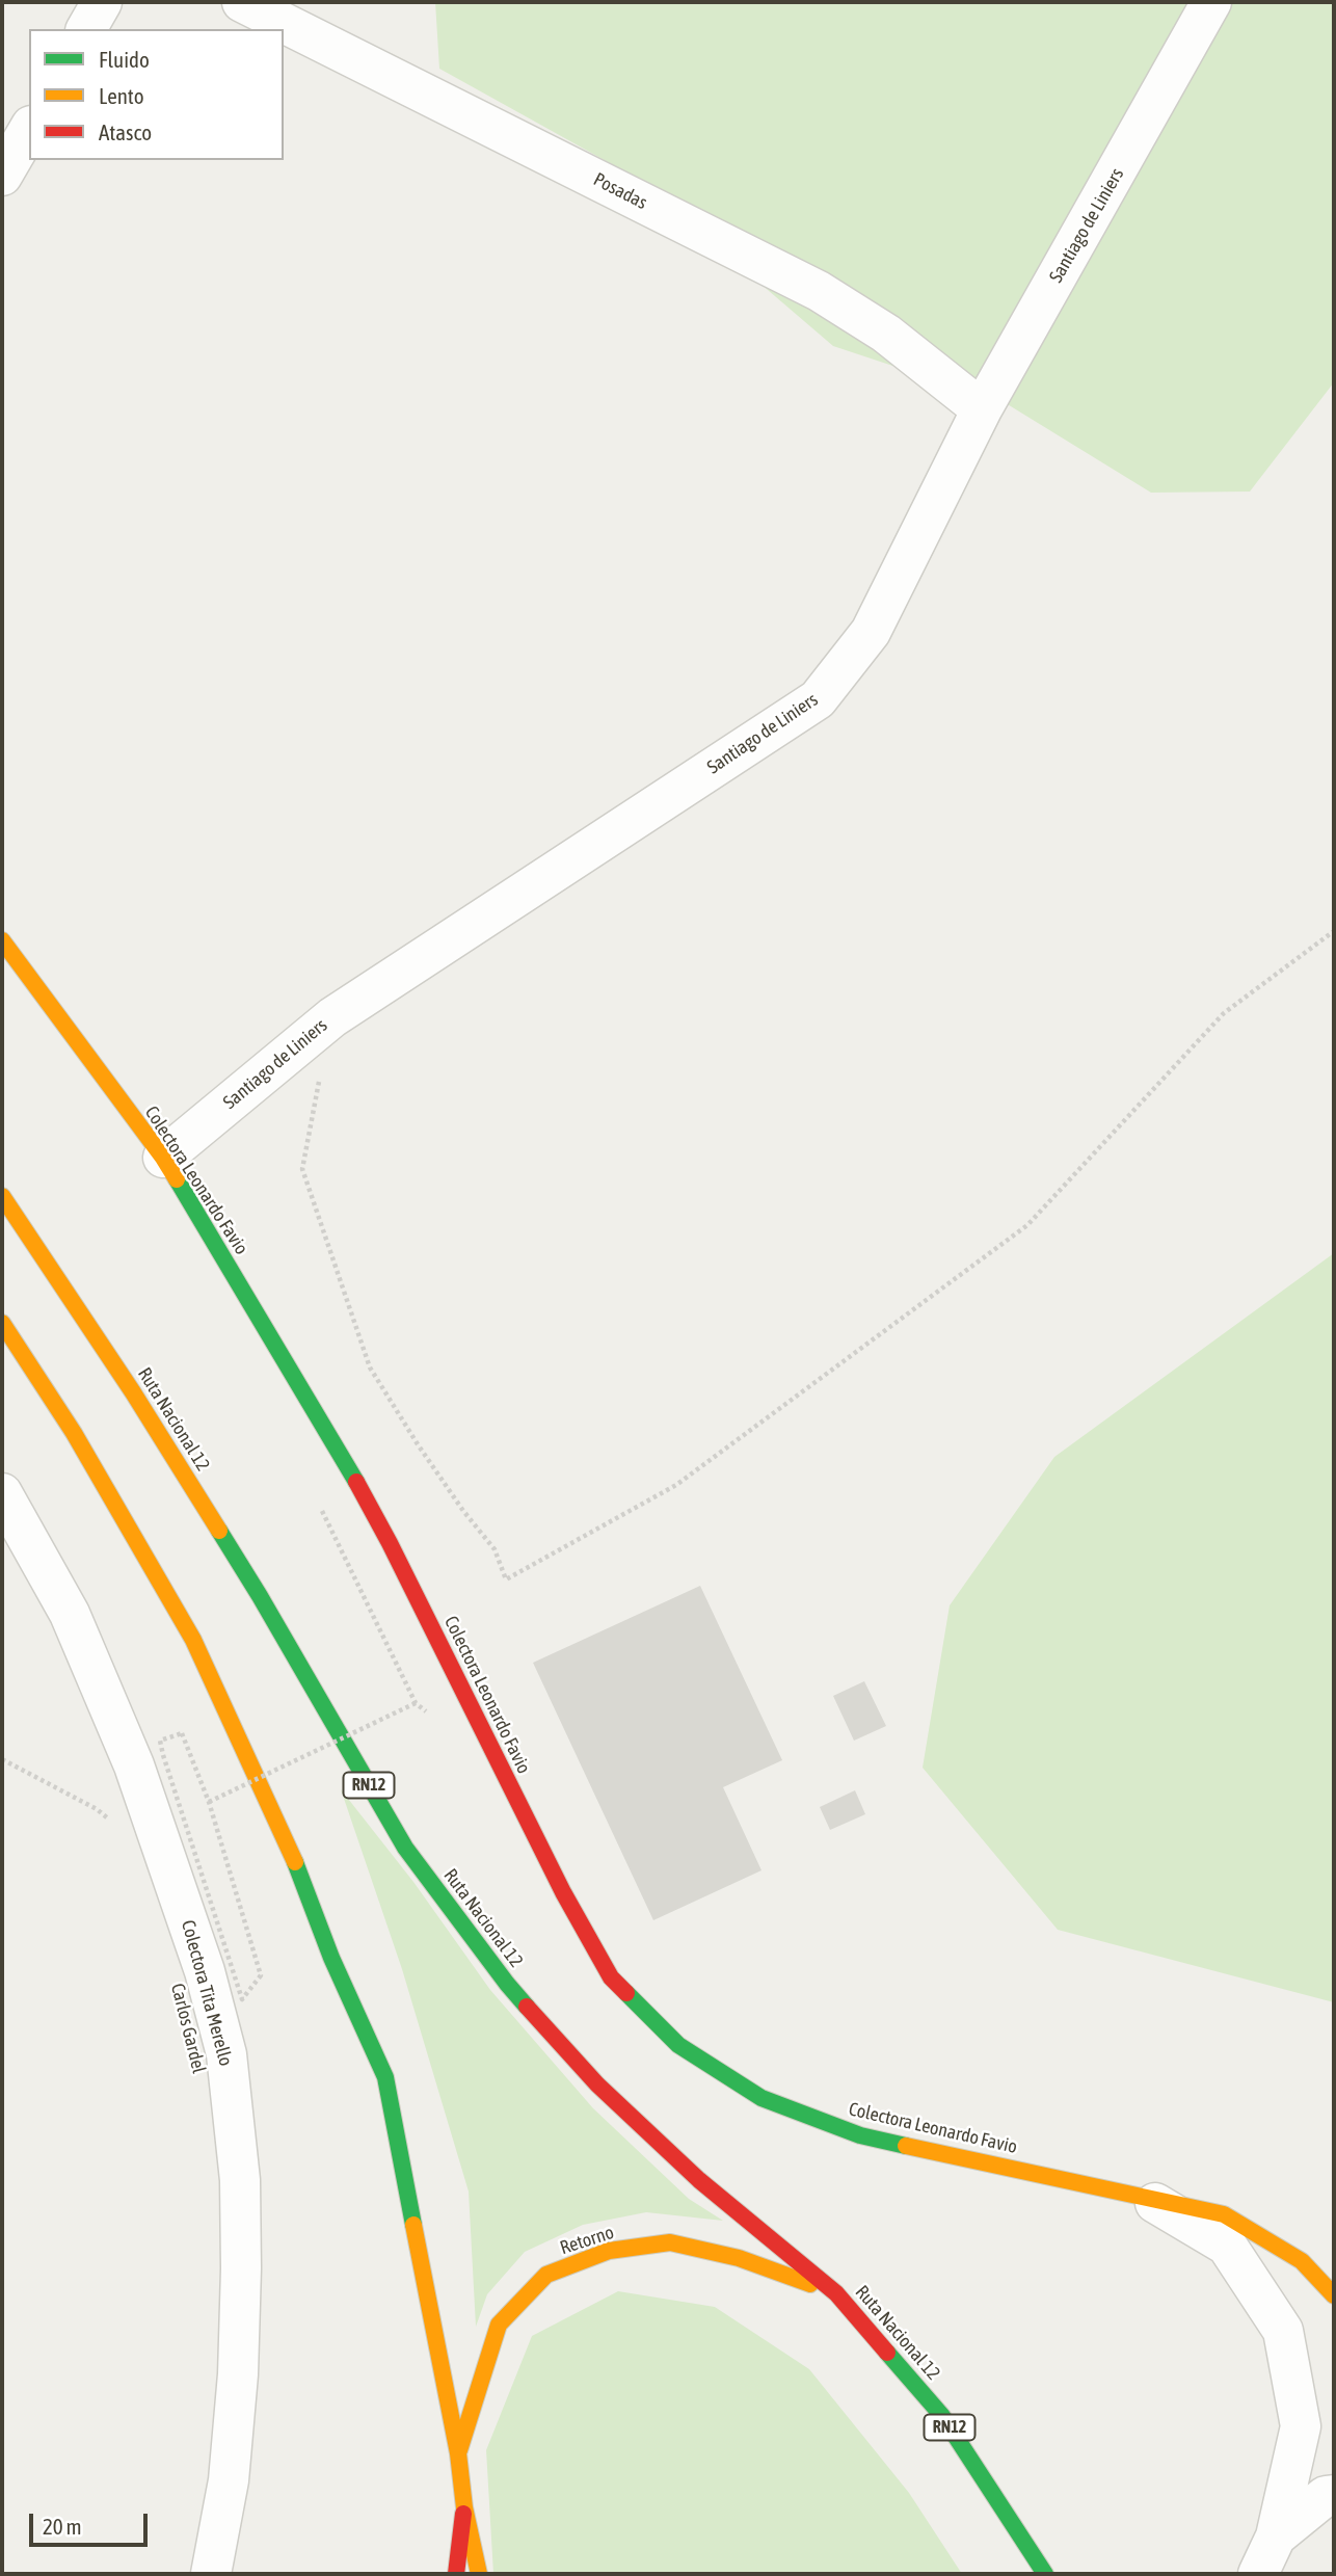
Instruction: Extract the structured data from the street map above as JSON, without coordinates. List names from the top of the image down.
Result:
{
  "streets": {
    "main road": [
      "Colectora Leonardo Favio",
      "Ruta Nacional 12",
      "RN12",
      "Retorno"
    ],
    "street": ["Posadas", "Santiago de Liniers", "Colectora Tita Merello"]
  },
  "crossings": [
    ["Posadas", "Santiago de Liniers"],
    ["Santiago de Liniers", "Colectora Leonardo Favio"],
    ["Ruta Nacional 12", "Retorno"],
    ["RN12", "Retorno"]
  ],
  "legend": ["Fluido", "Lento", "Atasco"],
  "scale_bar": "20 m"
}
